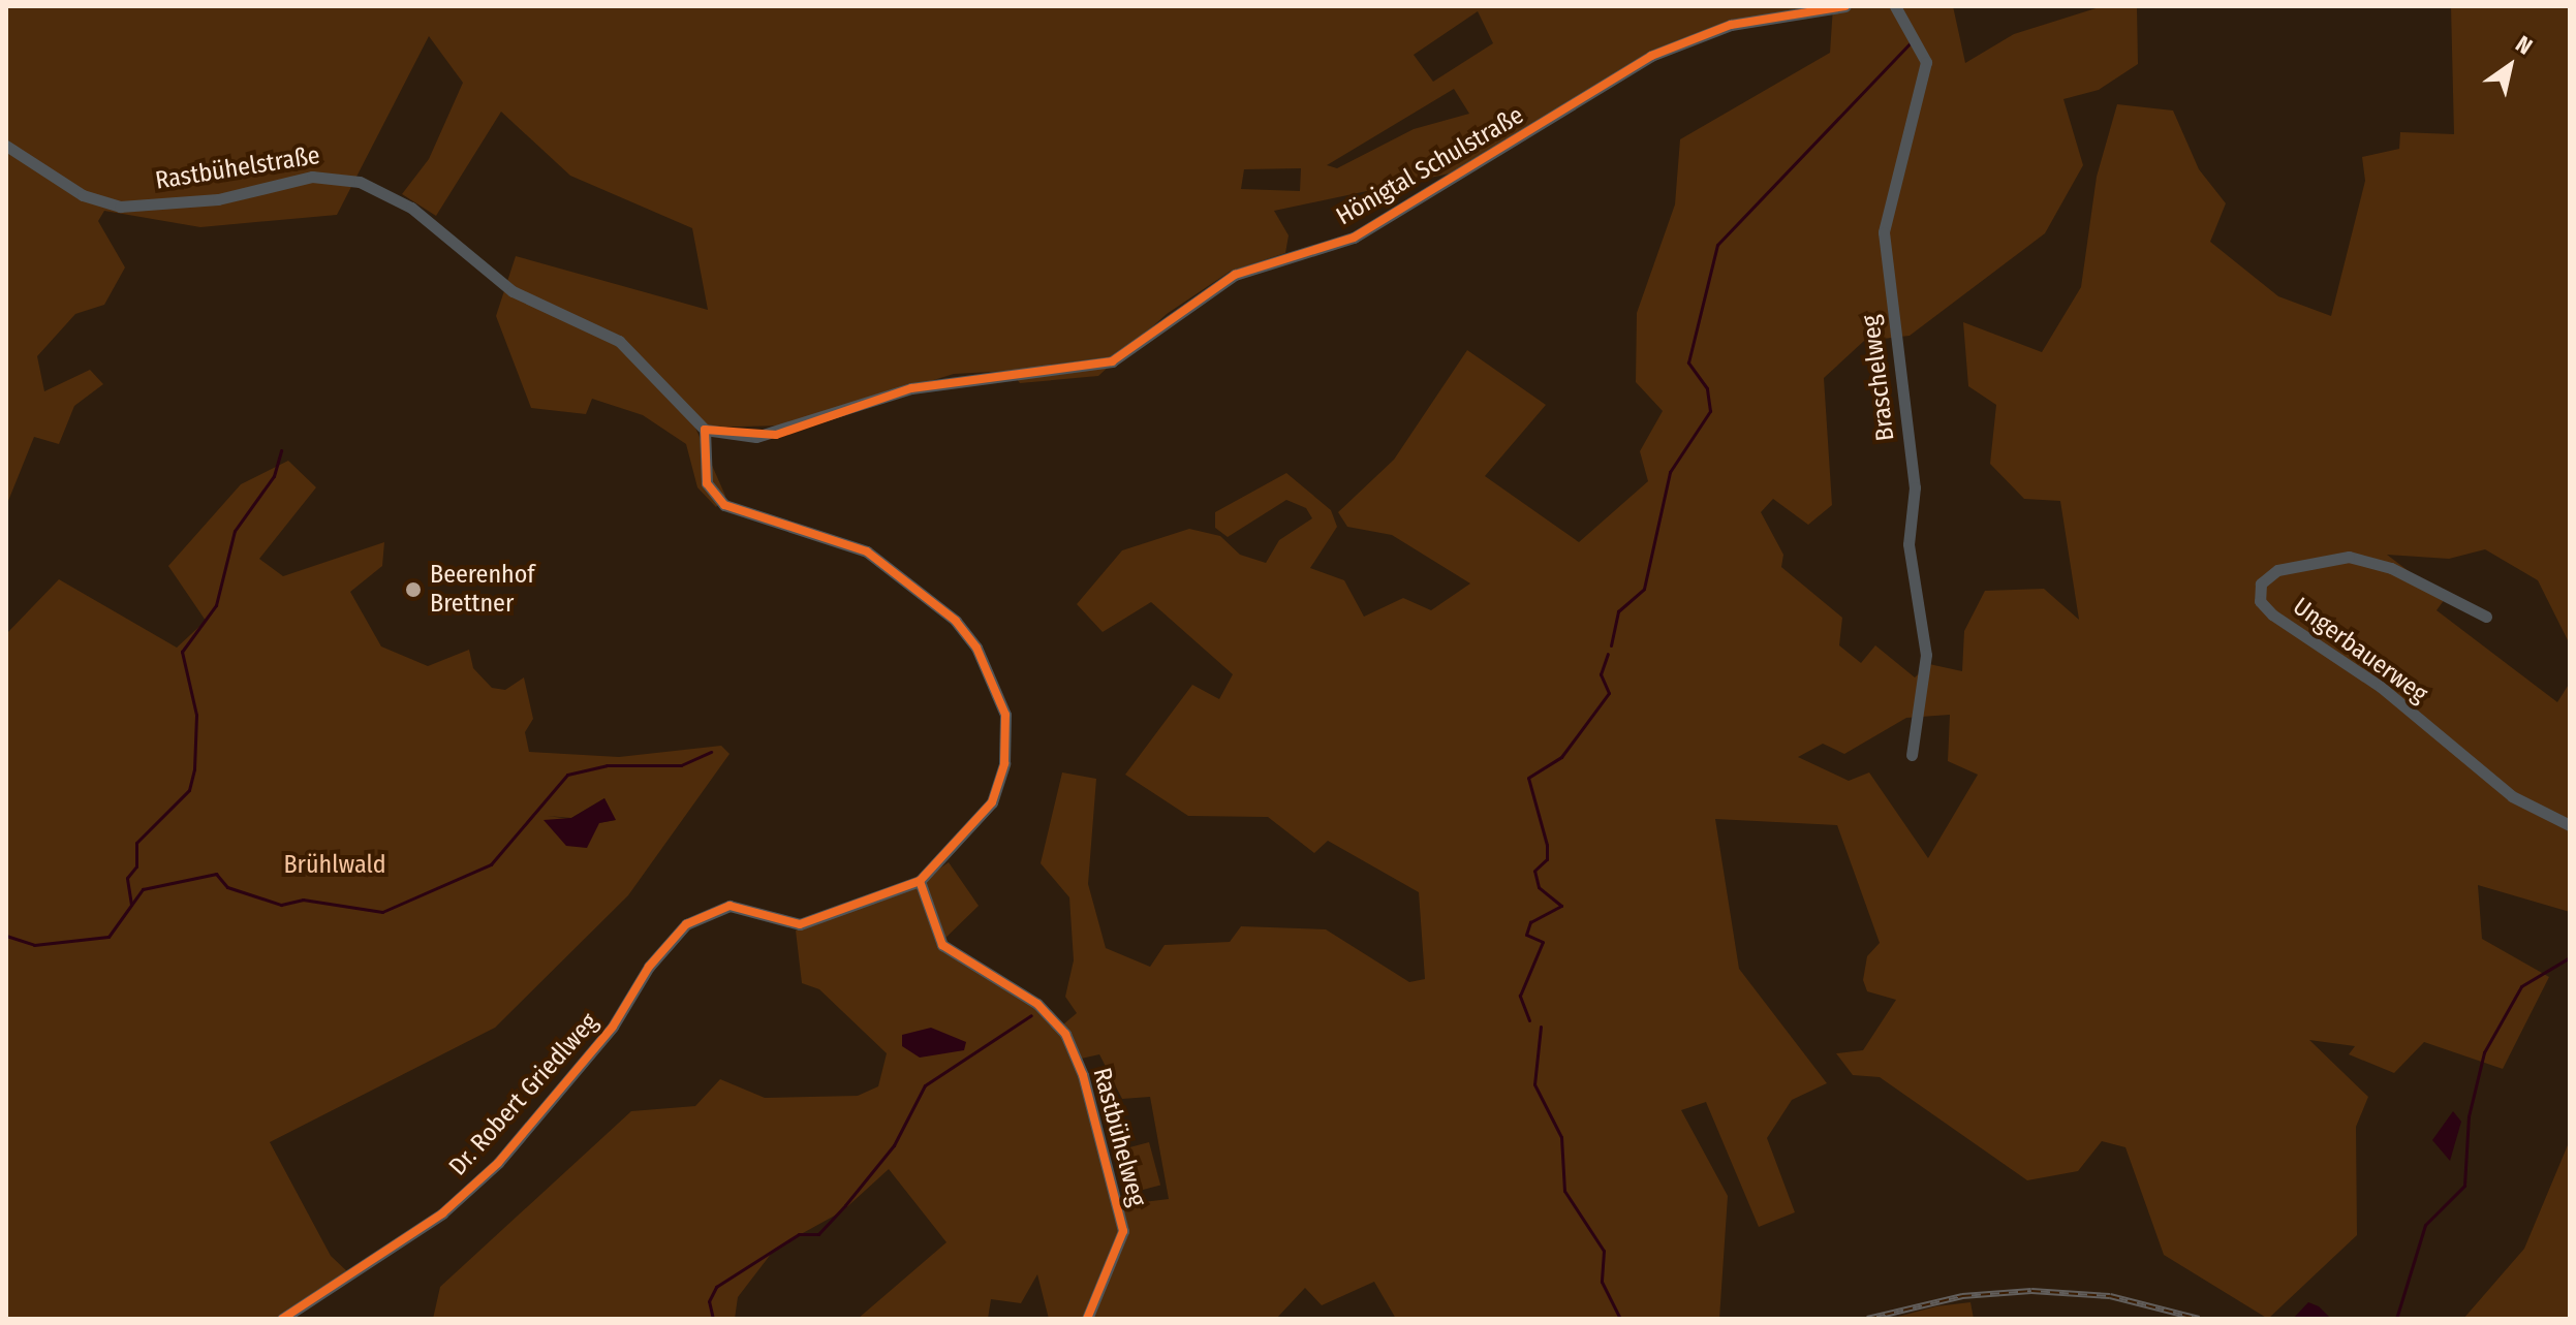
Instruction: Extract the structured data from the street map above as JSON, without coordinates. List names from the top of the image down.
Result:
{
  "streets": {
    "street": [
      "Hönigtal Schulstraße",
      "Rastbühelstraße",
      "Braschelweg",
      "Ungerbauerweg",
      "Dr. Robert Griedlweg",
      "Rastbühelweg"
    ]
  },
  "crossings": [
    ["Hönigtal Schulstraße", "Rastbühelstraße"],
    ["Dr. Robert Griedlweg", "Rastbühelweg"]
  ],
  "parks": ["Brühlwald"],
  "places": ["Beerenhof Brettner"],
  "north": "top right"
}
